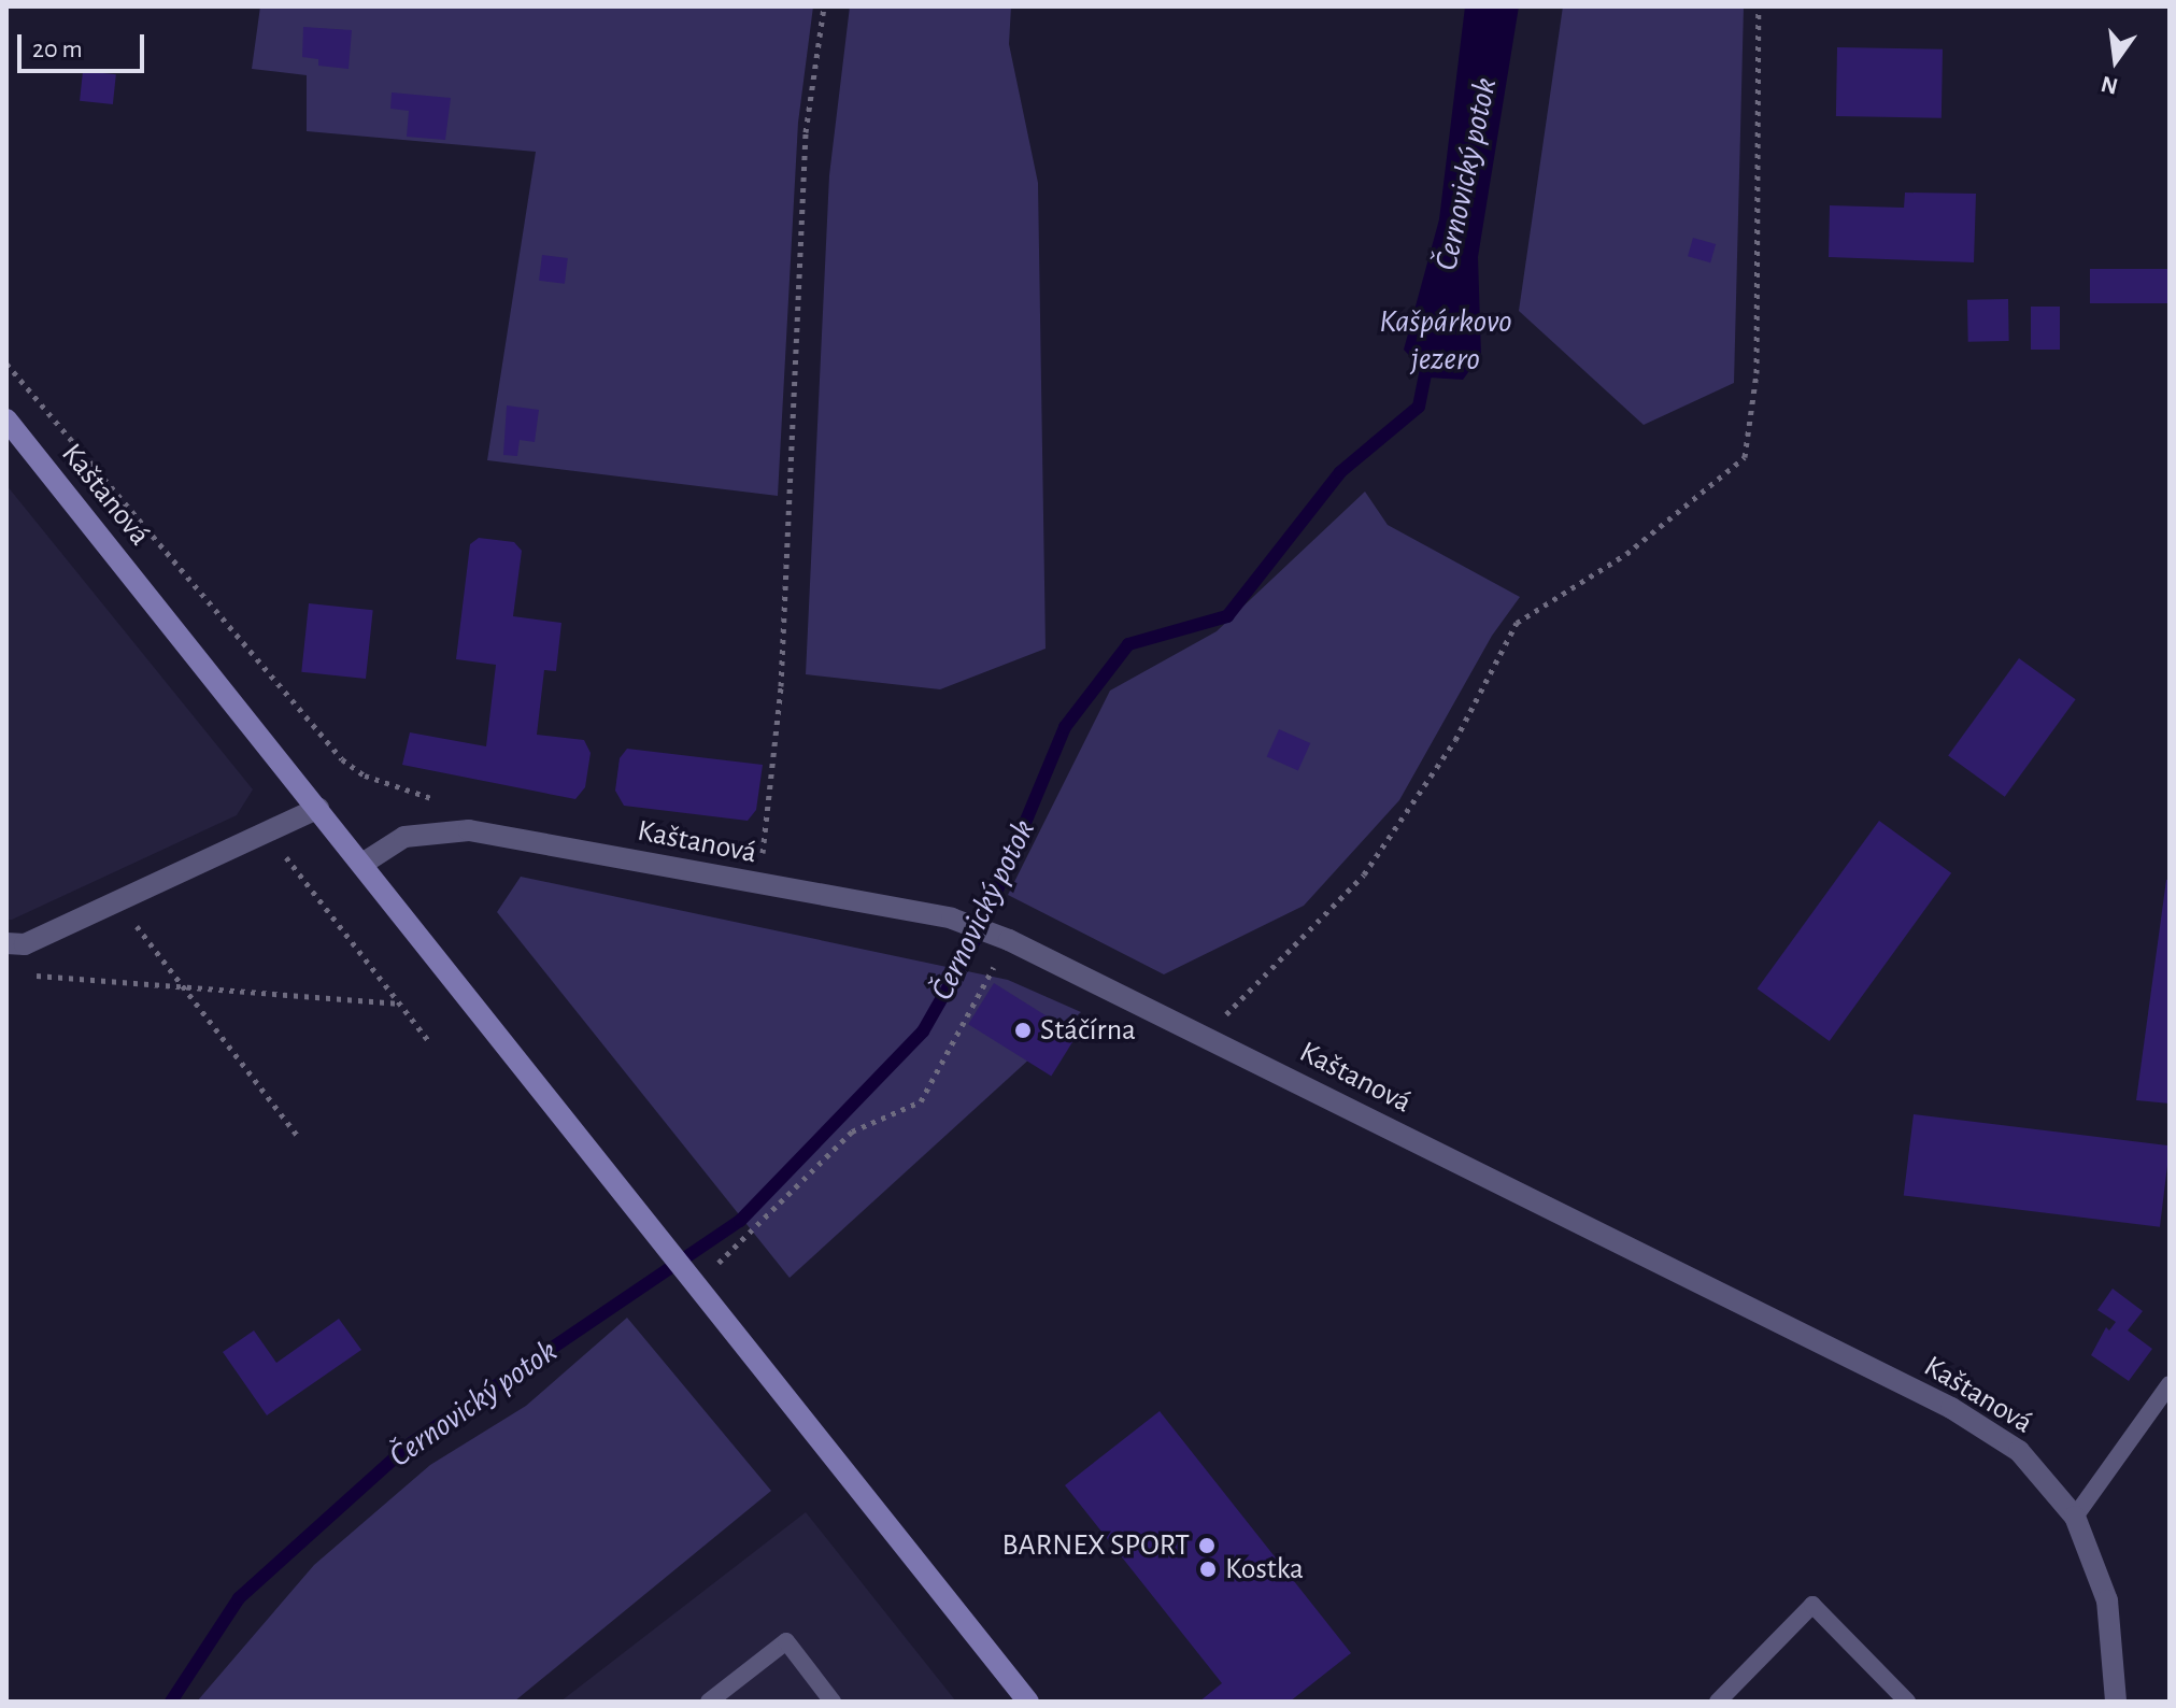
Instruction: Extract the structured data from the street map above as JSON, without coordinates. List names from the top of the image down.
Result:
{
  "streets": {
    "main road": ["Kaštanová"]
  },
  "water": ["Černovický potok", "Kašpárkovo jezero"],
  "places": ["Stáčírna", "BARNEX SPORT", "Kostka"],
  "scale_bar": "20 m",
  "north": "bottom"
}
